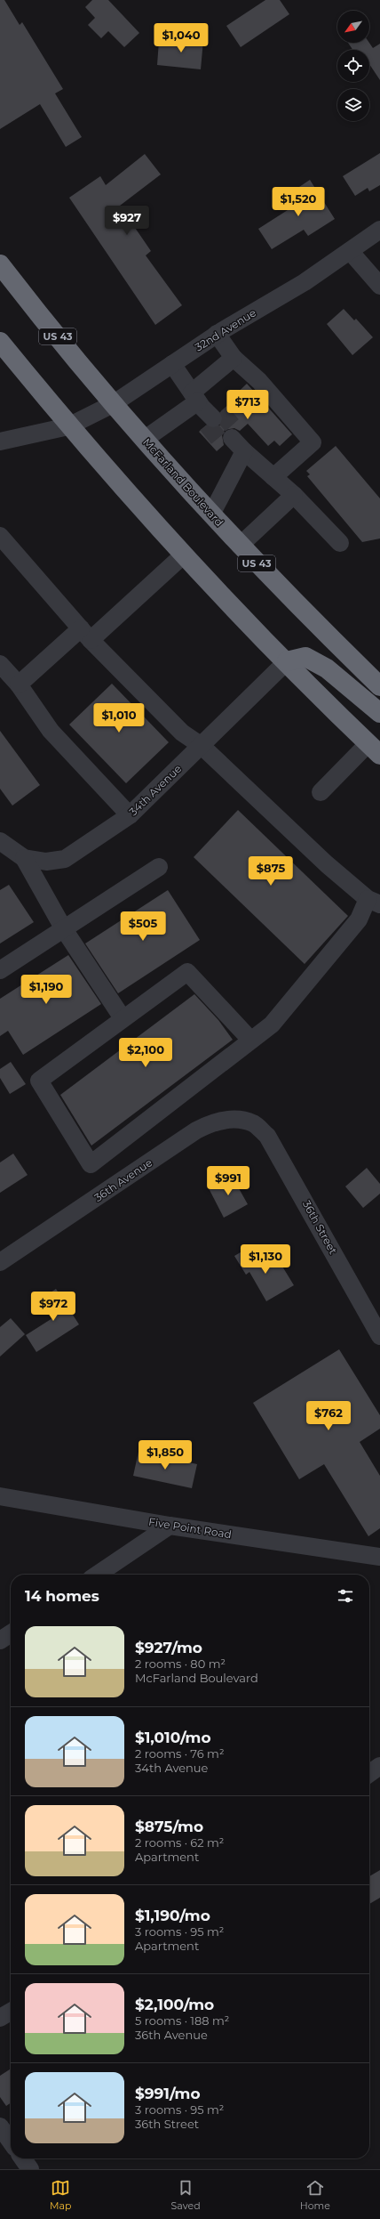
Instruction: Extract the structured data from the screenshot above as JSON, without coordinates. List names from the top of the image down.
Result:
{
  "streets": {
    "highway": ["US 43", "McFarland Boulevard"],
    "street": [
      "32nd Avenue",
      "34th Avenue",
      "36th Avenue",
      "36th Street",
      "Five Point Road"
    ]
  },
  "crossings": [
    ["32nd Avenue", "McFarland Boulevard"],
    ["36th Avenue", "36th Street"]
  ],
  "north": "bottom left",
  "page": {
    "price": [
      "$1,040",
      "$1,520",
      "$927",
      "$713",
      "$1,010",
      "$875",
      "$505",
      "$1,190",
      "$2,100",
      "$991",
      "$1,130",
      "$972",
      "$762",
      "$1,850"
    ],
    "heading": "14 homes",
    "list": [
      {
        "name": "$927/mo",
        "note": "2 rooms · 80 m² · McFarland Boulevard"
      },
      {
        "name": "$1,010/mo",
        "note": "2 rooms · 76 m² · 34th Avenue"
      },
      {
        "name": "$875/mo",
        "note": "2 rooms · 62 m² · Apartment"
      },
      {
        "name": "$1,190/mo",
        "note": "3 rooms · 95 m² · Apartment"
      },
      {
        "name": "$2,100/mo",
        "note": "5 rooms · 188 m² · 36th Avenue"
      },
      {
        "name": "$991/mo",
        "note": "3 rooms · 95 m² · 36th Street"
      }
    ],
    "tabs": ["Map", "Saved", "Home"]
  }
}
